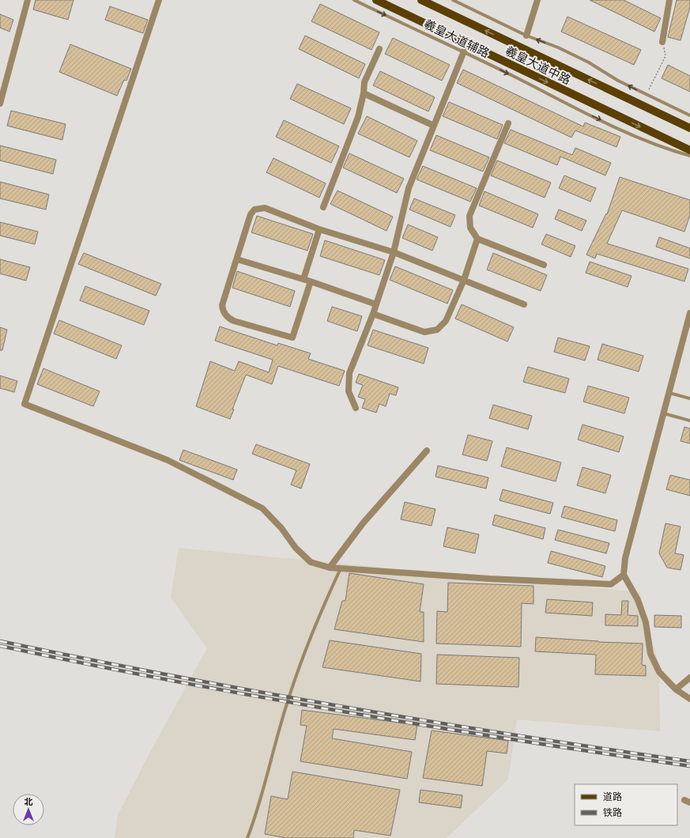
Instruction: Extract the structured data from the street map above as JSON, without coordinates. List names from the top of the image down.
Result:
{
  "streets": {
    "main road": ["羲皇大道中路"],
    "lane": ["羲皇大道辅路"]
  },
  "crossings": [
    ["羲皇大道辅路", "羲皇大道中路"]
  ],
  "one_way": ["羲皇大道辅路"],
  "legend": ["道路", "铁路"],
  "north": "top"
}
